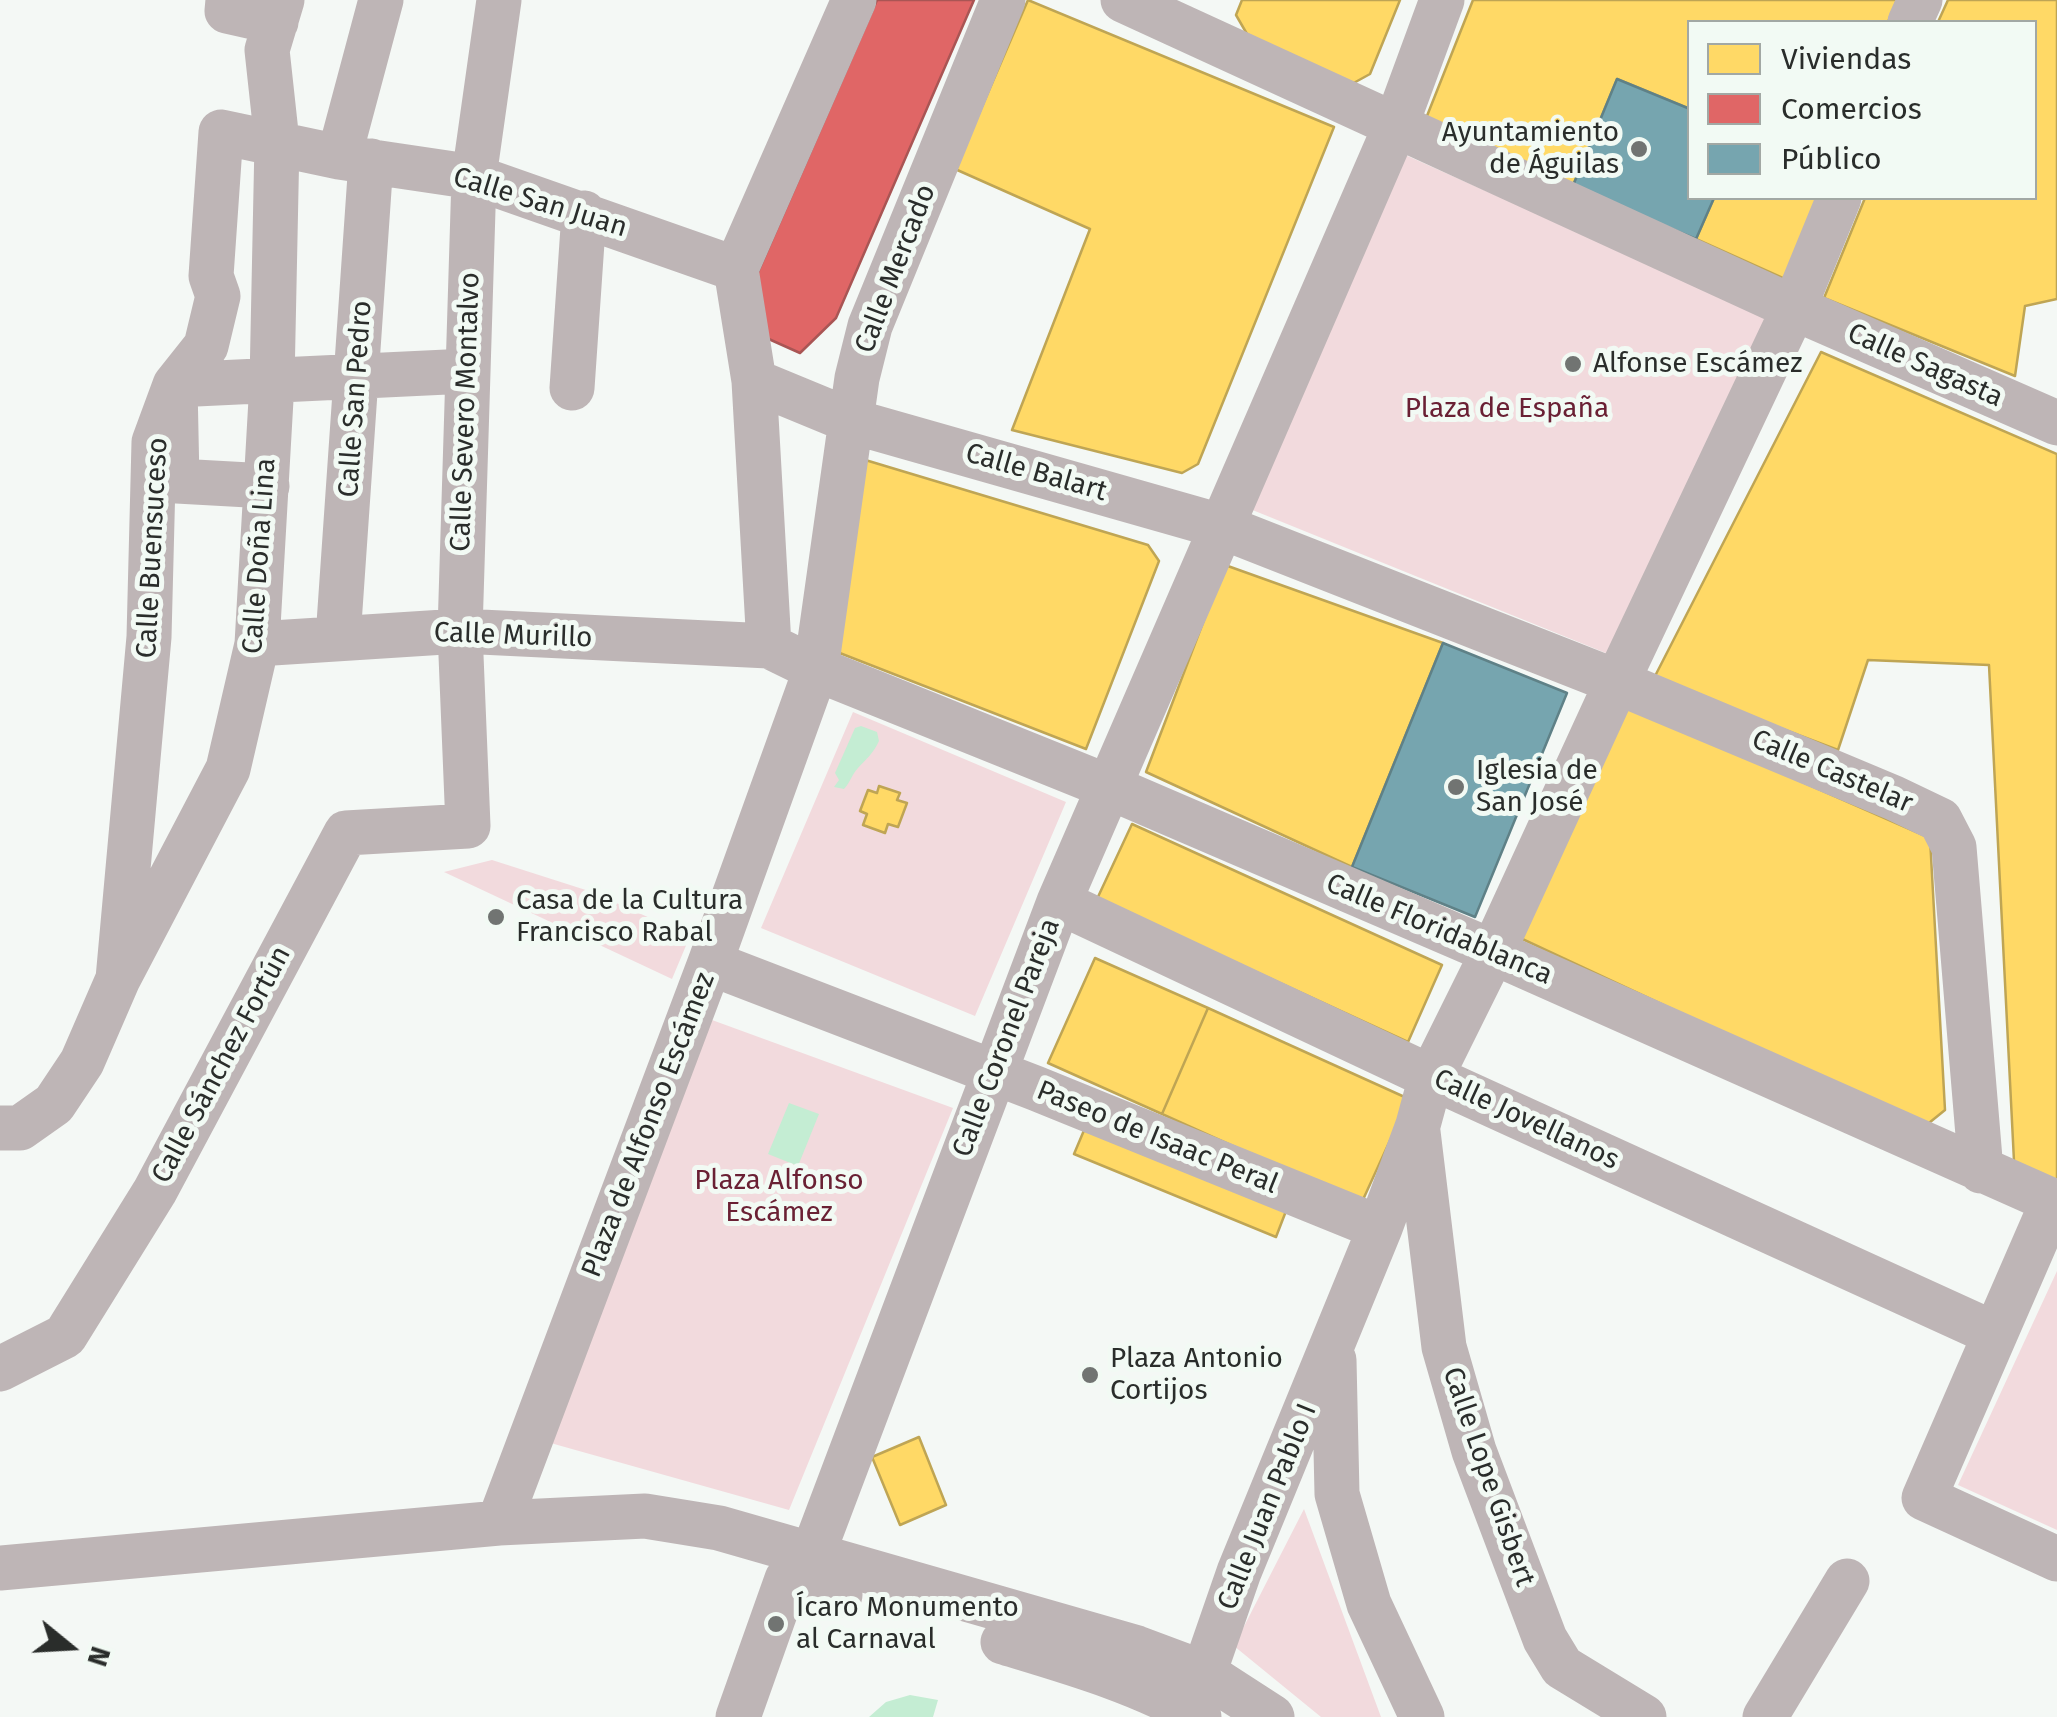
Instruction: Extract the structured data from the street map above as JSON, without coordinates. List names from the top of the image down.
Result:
{
  "streets": {
    "street": [
      "Calle San Juan",
      "Calle Mercado",
      "Calle Sagasta",
      "Calle San Pedro",
      "Calle Severo Montalvo",
      "Calle Balart",
      "Calle Buensuceso",
      "Calle Doña Lina",
      "Calle Murillo",
      "Calle Castelar",
      "Calle Floridablanca",
      "Calle Coronel Pareja",
      "Calle Sánchez Fortún",
      "Calle Jovellanos",
      "Plaza de Alfonso Escámez",
      "Paseo de Isaac Peral",
      "Calle Lope Gisbert",
      "Calle Juan Pablo I"
    ]
  },
  "crossings": [
    ["Calle San Juan", "Calle San Pedro"],
    ["Calle San Juan", "Calle Severo Montalvo"],
    ["Calle San Juan", "Calle Buensuceso"],
    ["Calle San Juan", "Calle Doña Lina"],
    ["Calle Mercado", "Calle Balart"],
    ["Calle Mercado", "Calle Floridablanca"],
    ["Calle Mercado", "Plaza de Alfonso Escámez"],
    ["Calle San Pedro", "Calle Murillo"],
    ["Calle Severo Montalvo", "Calle Murillo"],
    ["Calle Severo Montalvo", "Calle Sánchez Fortún"],
    ["Calle Balart", "Calle Castelar"],
    ["Calle Balart", "Calle Coronel Pareja"],
    ["Calle Balart", "Calle Juan Pablo I"],
    ["Calle Buensuceso", "Calle Doña Lina"],
    ["Calle Doña Lina", "Calle Murillo"],
    ["Calle Murillo", "Calle Floridablanca"],
    ["Calle Castelar", "Calle Floridablanca"],
    ["Calle Castelar", "Calle Juan Pablo I"],
    ["Calle Floridablanca", "Calle Coronel Pareja"],
    ["Calle Floridablanca", "Plaza de Alfonso Escámez"],
    ["Calle Floridablanca", "Calle Juan Pablo I"],
    ["Calle Coronel Pareja", "Calle Jovellanos"],
    ["Calle Coronel Pareja", "Paseo de Isaac Peral"],
    ["Calle Jovellanos", "Calle Juan Pablo I"],
    ["Plaza de Alfonso Escámez", "Paseo de Isaac Peral"],
    ["Paseo de Isaac Peral", "Calle Juan Pablo I"],
    ["Calle Lope Gisbert", "Calle Juan Pablo I"]
  ],
  "parks": ["Plaza de España", "Plaza Alfonso Escámez"],
  "places": [
    "Ayuntamiento de Águilas",
    "Alfonse Escámez",
    "Iglesia de San José",
    "Casa de la Cultura Francisco Rabal",
    "Plaza Antonio Cortijos",
    "Ícaro Monumento al Carnaval"
  ],
  "legend": ["Viviendas", "Comercios", "Público"],
  "north": "right"
}
